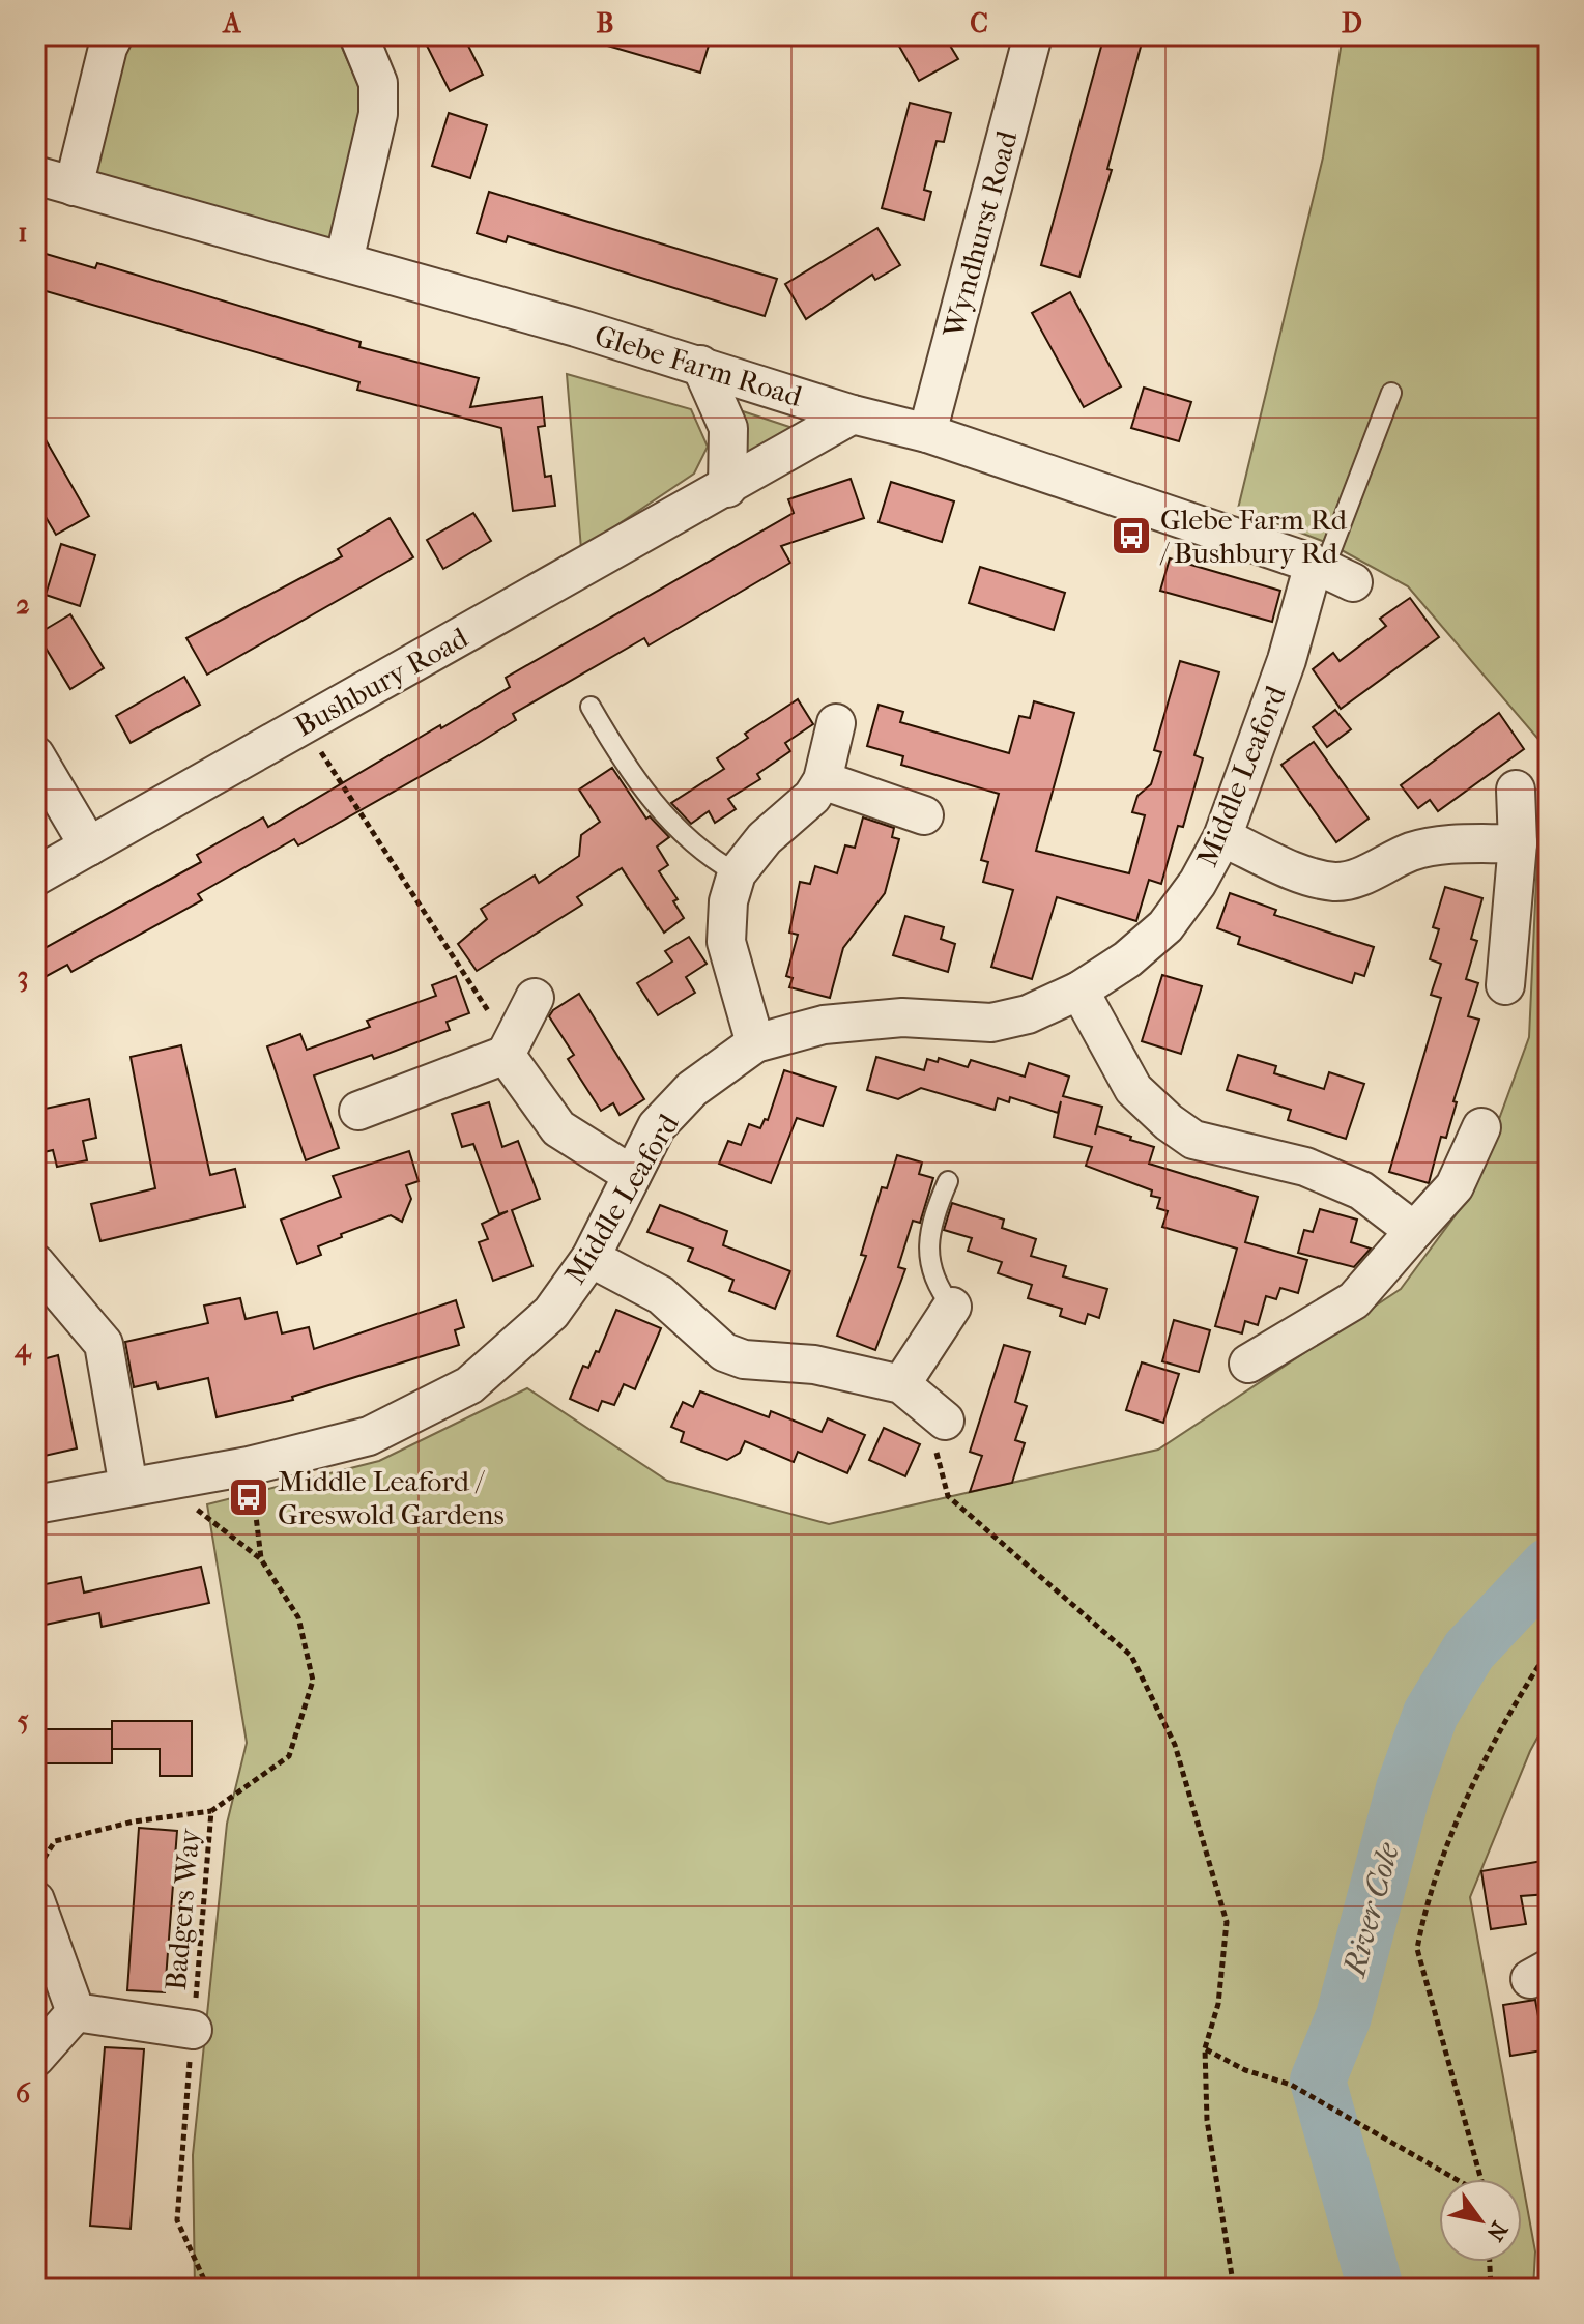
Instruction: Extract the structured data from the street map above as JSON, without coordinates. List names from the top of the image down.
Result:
{
  "streets": {
    "street": [
      "Wyndhurst Road",
      "Glebe Farm Road",
      "Bushbury Road",
      "Middle Leaford"
    ],
    "path": ["Badgers Way"]
  },
  "crossings": [
    ["Wyndhurst Road", "Glebe Farm Road"],
    ["Glebe Farm Road", "Bushbury Road"],
    ["Glebe Farm Road", "Middle Leaford"],
    ["Middle Leaford", "Badgers Way"]
  ],
  "water": ["River Cole"],
  "places": {
    "bus stop": ["Glebe Farm Rd / Bushbury Rd", "Middle Leaford / Greswold Gardens"]
  },
  "north": "bottom right",
  "grid": {
    "columns": [
      "A",
      "B",
      "C",
      "D"
    ],
    "rows": [
      "1",
      "2",
      "3",
      "4",
      "5",
      "6"
    ]
  }
}
